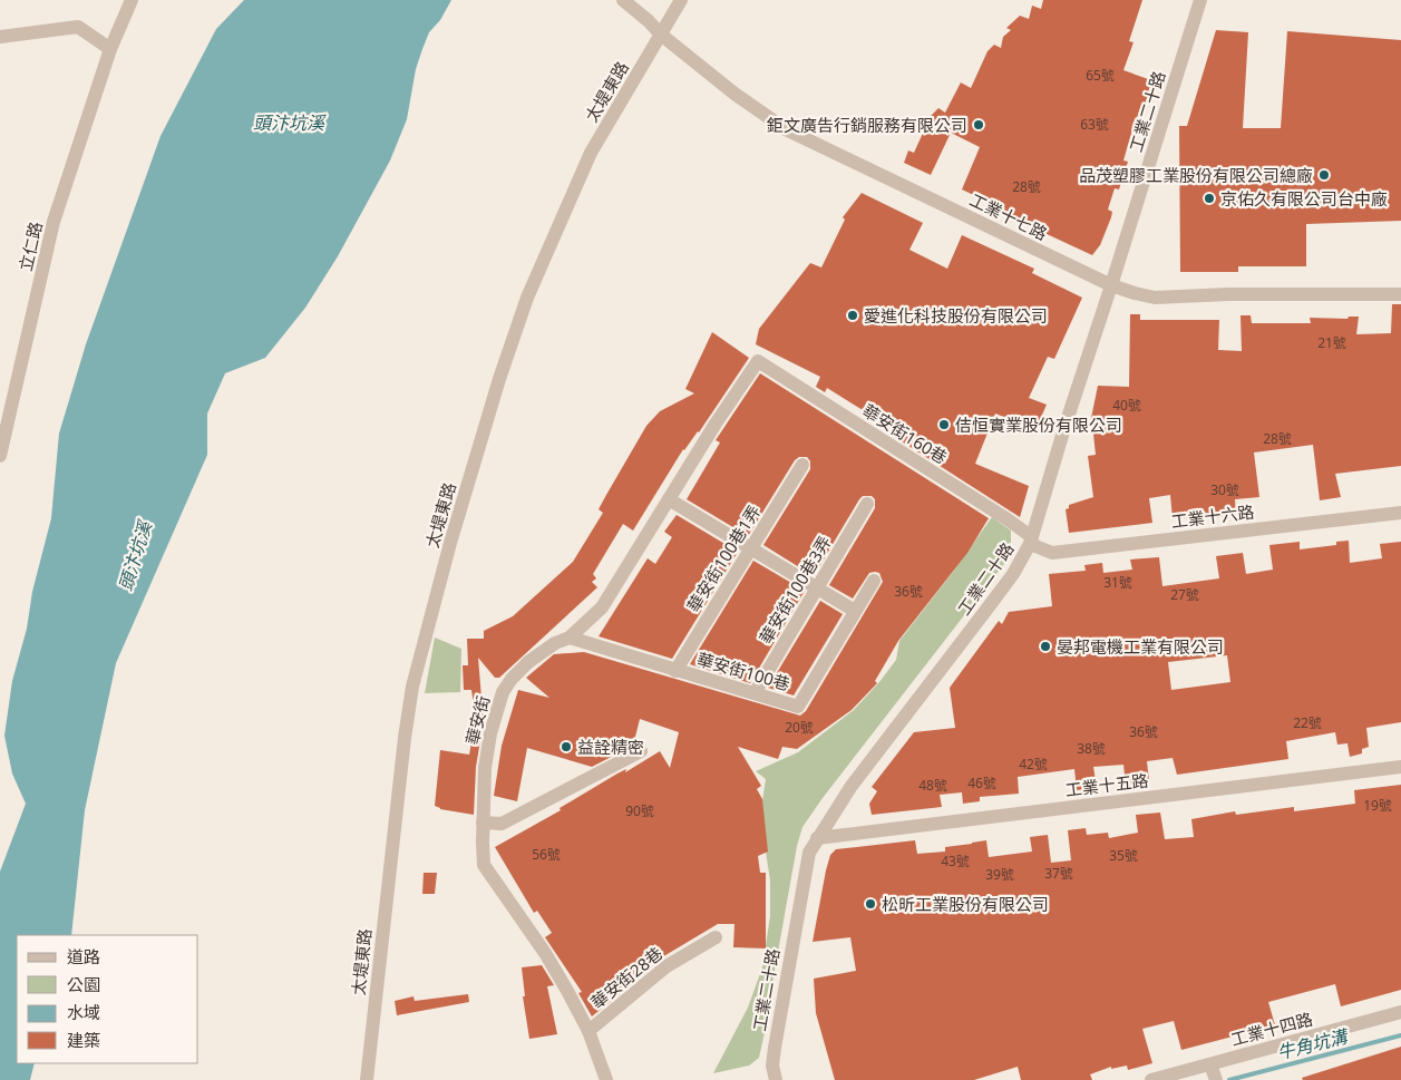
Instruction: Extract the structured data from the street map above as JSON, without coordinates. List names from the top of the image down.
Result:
{
  "streets": {
    "street": [
      "太堤東路",
      "工業二十路",
      "工業十七路",
      "立仁路",
      "華安街160巷",
      "工業十六路",
      "華安街100巷1弄",
      "華安街100巷3弄",
      "華安街100巷",
      "華安街",
      "工業十五路",
      "華安街28巷",
      "工業十四路"
    ]
  },
  "crossings": [
    ["太堤東路", "工業十七路"],
    ["工業二十路", "工業十七路"],
    ["工業二十路", "華安街160巷"],
    ["工業二十路", "工業十六路"],
    ["工業二十路", "工業十五路"],
    ["華安街160巷", "工業十六路"],
    ["華安街160巷", "華安街"],
    ["華安街100巷1弄", "華安街100巷"],
    ["華安街100巷3弄", "華安街100巷"],
    ["華安街100巷", "華安街"],
    ["華安街", "華安街28巷"]
  ],
  "water": ["頭汴坑溪", "牛角坑溝"],
  "places": [
    "鉅文廣告行銷服務有限公司",
    "品茂塑膠工業股份有限公司總廠",
    "京佑久有限公司台中廠",
    "愛進化科技股份有限公司",
    "佶恒實業股份有限公司",
    "晏邦電機工業有限公司",
    "益詮精密",
    "松昕工業股份有限公司"
  ],
  "house_numbers": [
    "65號",
    "63號",
    "28號",
    "21號",
    "40號",
    "28號",
    "30號",
    "31號",
    "36號",
    "27號",
    "22號",
    "20號",
    "36號",
    "38號",
    "42號",
    "46號",
    "48號",
    "19號",
    "90號",
    "56號",
    "35號",
    "43號",
    "37號",
    "39號"
  ],
  "legend": [
    "道路",
    "公園",
    "水域",
    "建築"
  ]
}
